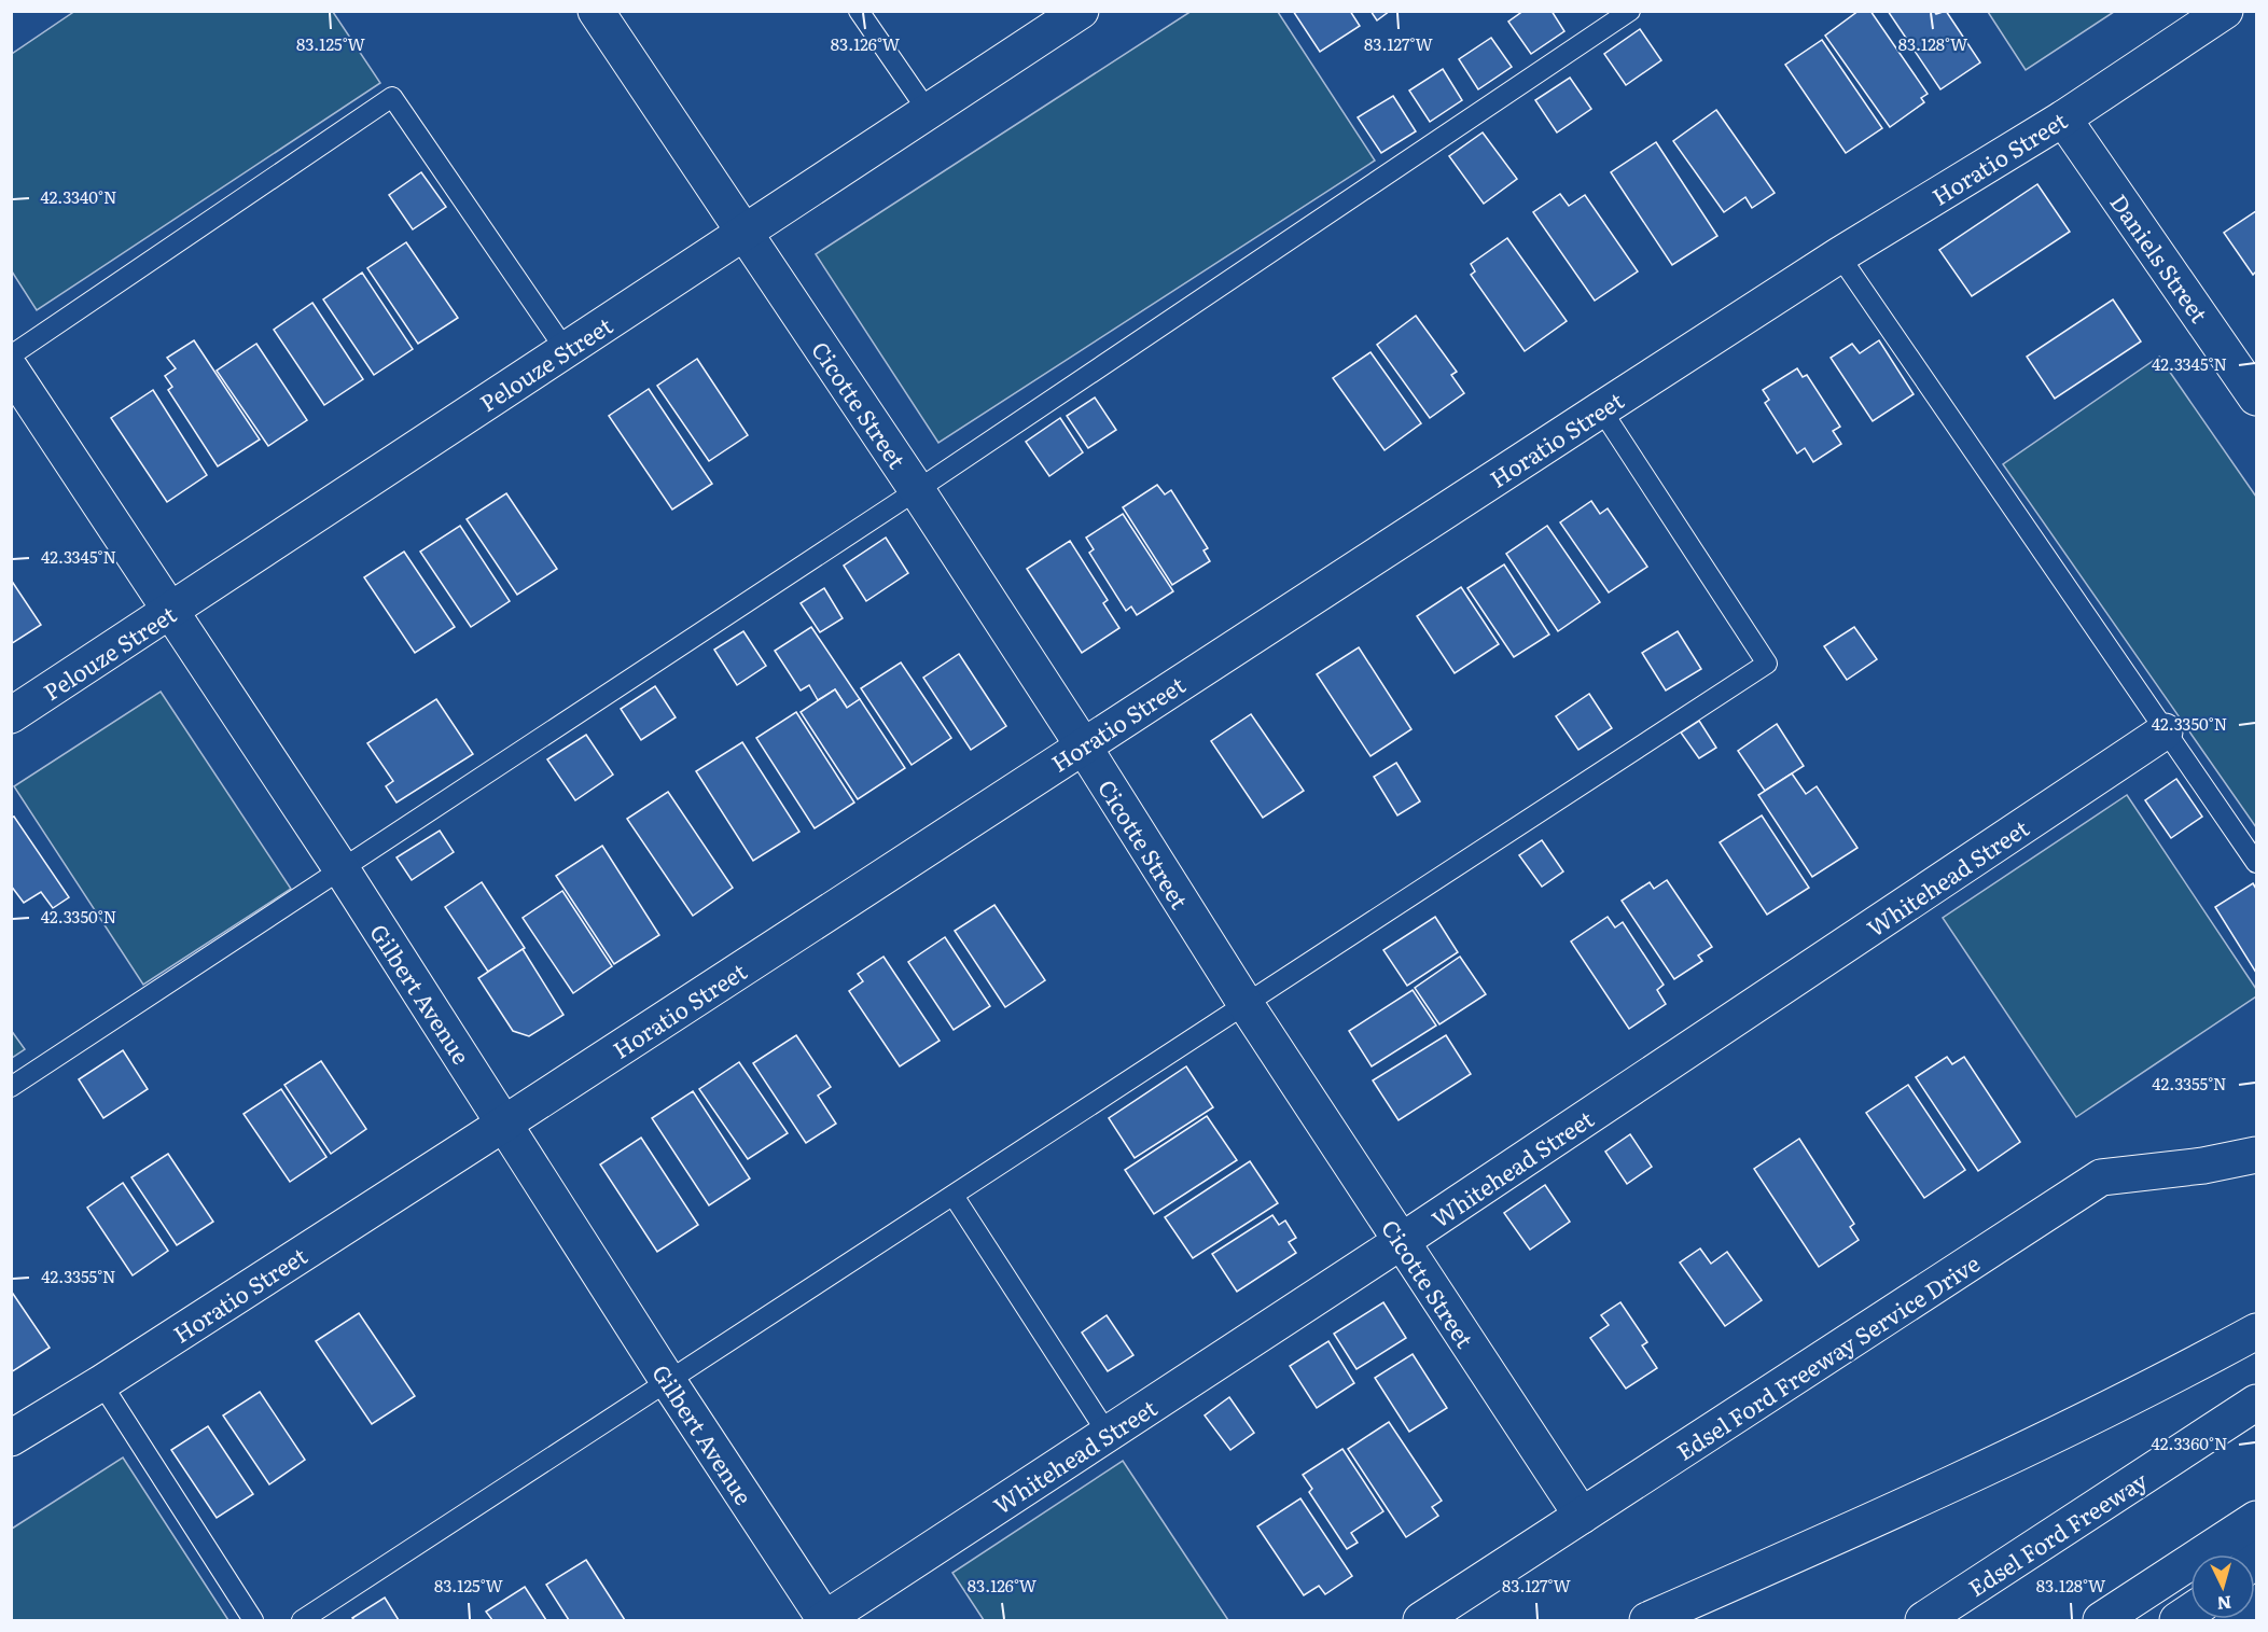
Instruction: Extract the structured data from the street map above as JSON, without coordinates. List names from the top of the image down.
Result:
{
  "streets": {
    "main road": [
      "Horatio Street",
      "Daniels Street",
      "Pelouze Street",
      "Cicotte Street",
      "Whitehead Street",
      "Gilbert Avenue",
      "Edsel Ford Freeway Service Drive",
      "Edsel Ford Freeway"
    ]
  },
  "crossings": [
    ["Horatio Street", "Daniels Street"],
    ["Horatio Street", "Cicotte Street"],
    ["Horatio Street", "Gilbert Avenue"],
    ["Pelouze Street", "Cicotte Street"],
    ["Pelouze Street", "Gilbert Avenue"],
    ["Cicotte Street", "Whitehead Street"],
    ["Cicotte Street", "Edsel Ford Freeway Service Drive"],
    ["Whitehead Street", "Gilbert Avenue"]
  ],
  "north": "bottom",
  "coordinates": [
    "83.125°W",
    "83.126°W",
    "83.127°W",
    "83.128°W",
    "42.3340°N",
    "42.3345°N",
    "42.3350°N",
    "42.3355°N",
    "42.3360°N"
  ]
}
